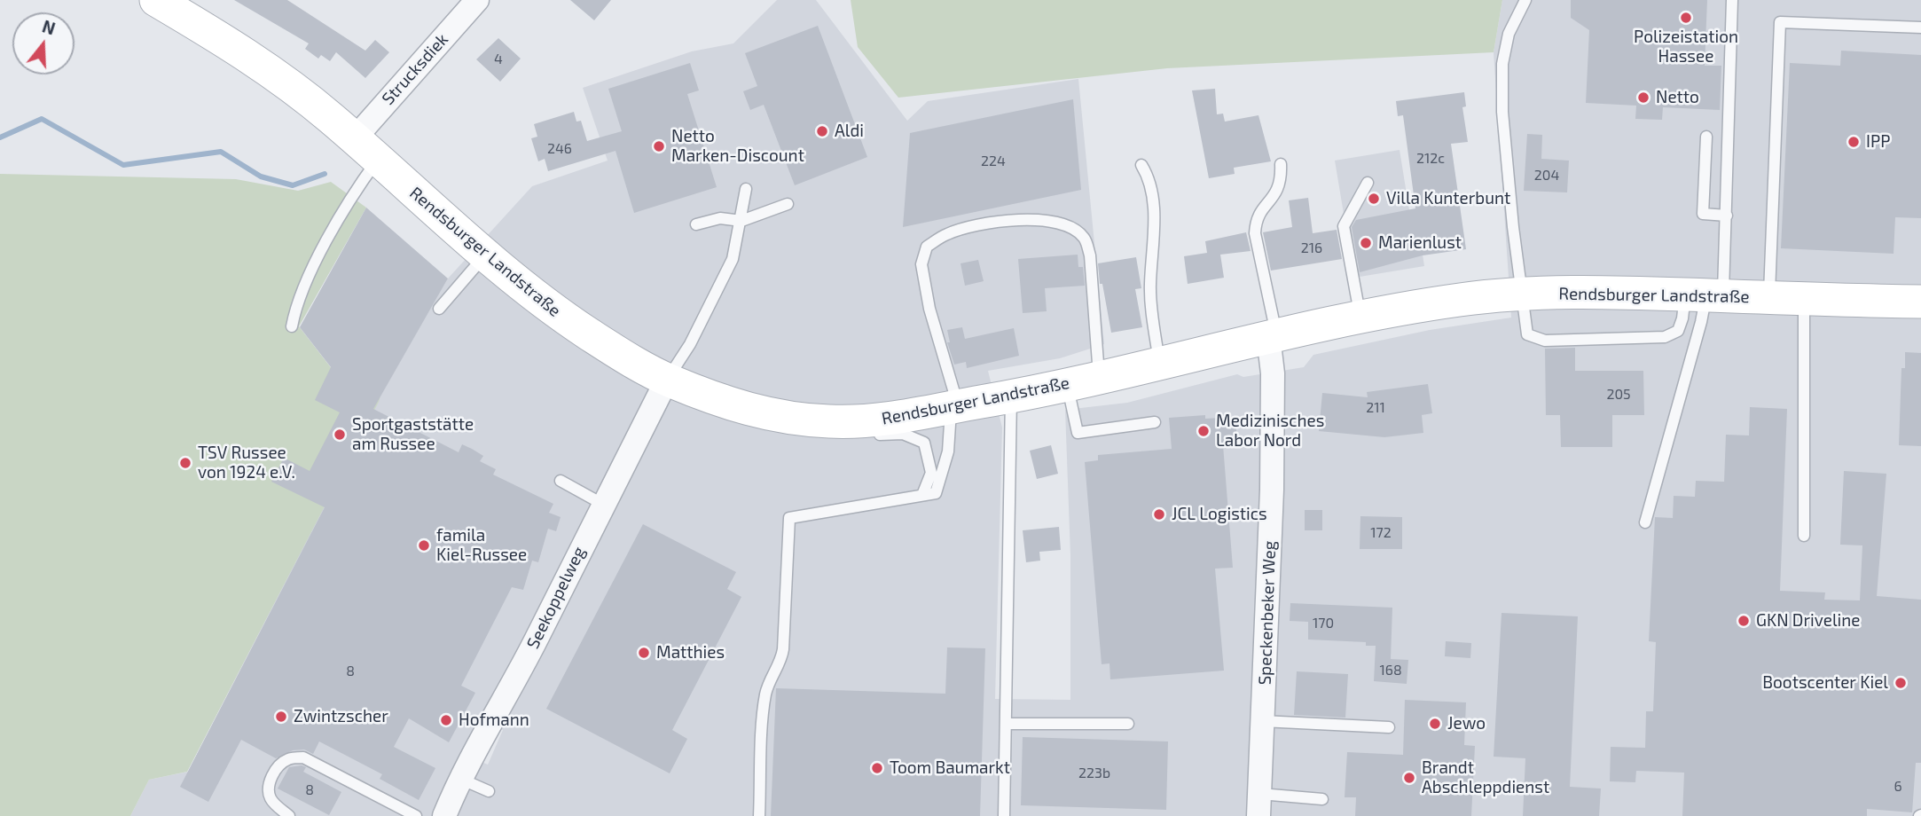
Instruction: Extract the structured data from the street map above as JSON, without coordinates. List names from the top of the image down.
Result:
{
  "streets": {
    "street": [
      "Strucksdiek",
      "Rendsburger Landstraße",
      "Seekoppelweg",
      "Speckenbeker Weg"
    ]
  },
  "crossings": [
    ["Strucksdiek", "Rendsburger Landstraße"],
    ["Rendsburger Landstraße", "Seekoppelweg"],
    ["Rendsburger Landstraße", "Speckenbeker Weg"]
  ],
  "places": [
    "Polizeistation Hassee",
    "Netto",
    "Aldi",
    "IPP",
    "Netto Marken-Discount",
    "Villa Kunterbunt",
    "Marienlust",
    "Medizinisches Labor Nord",
    "Sportgaststätte am Russee",
    "TSV Russee von 1924 e.V.",
    "JCL Logistics",
    "famila Kiel-Russee",
    "GKN Driveline",
    "Matthies",
    "Bootscenter Kiel",
    "Zwintzscher",
    "Hofmann",
    "Jewo",
    "Toom Baumarkt",
    "Brandt Abschleppdienst"
  ],
  "house_numbers": [
    "4",
    "246",
    "212c",
    "224",
    "204",
    "216",
    "205",
    "211",
    "172",
    "170",
    "168",
    "8",
    "223b",
    "6",
    "8"
  ],
  "north": "top"
}
